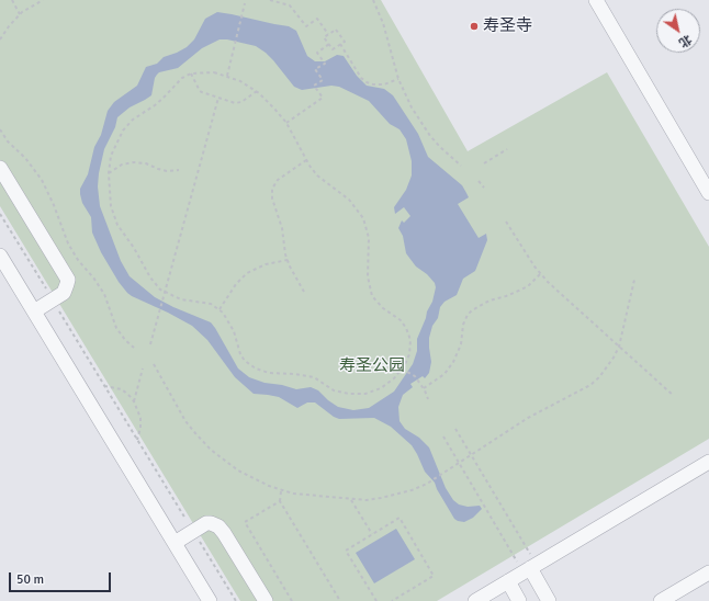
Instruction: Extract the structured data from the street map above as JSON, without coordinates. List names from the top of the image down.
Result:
{
  "parks": ["寿圣公园"],
  "places": ["寿圣寺"],
  "scale_bar": "50 m",
  "north": "bottom right"
}
